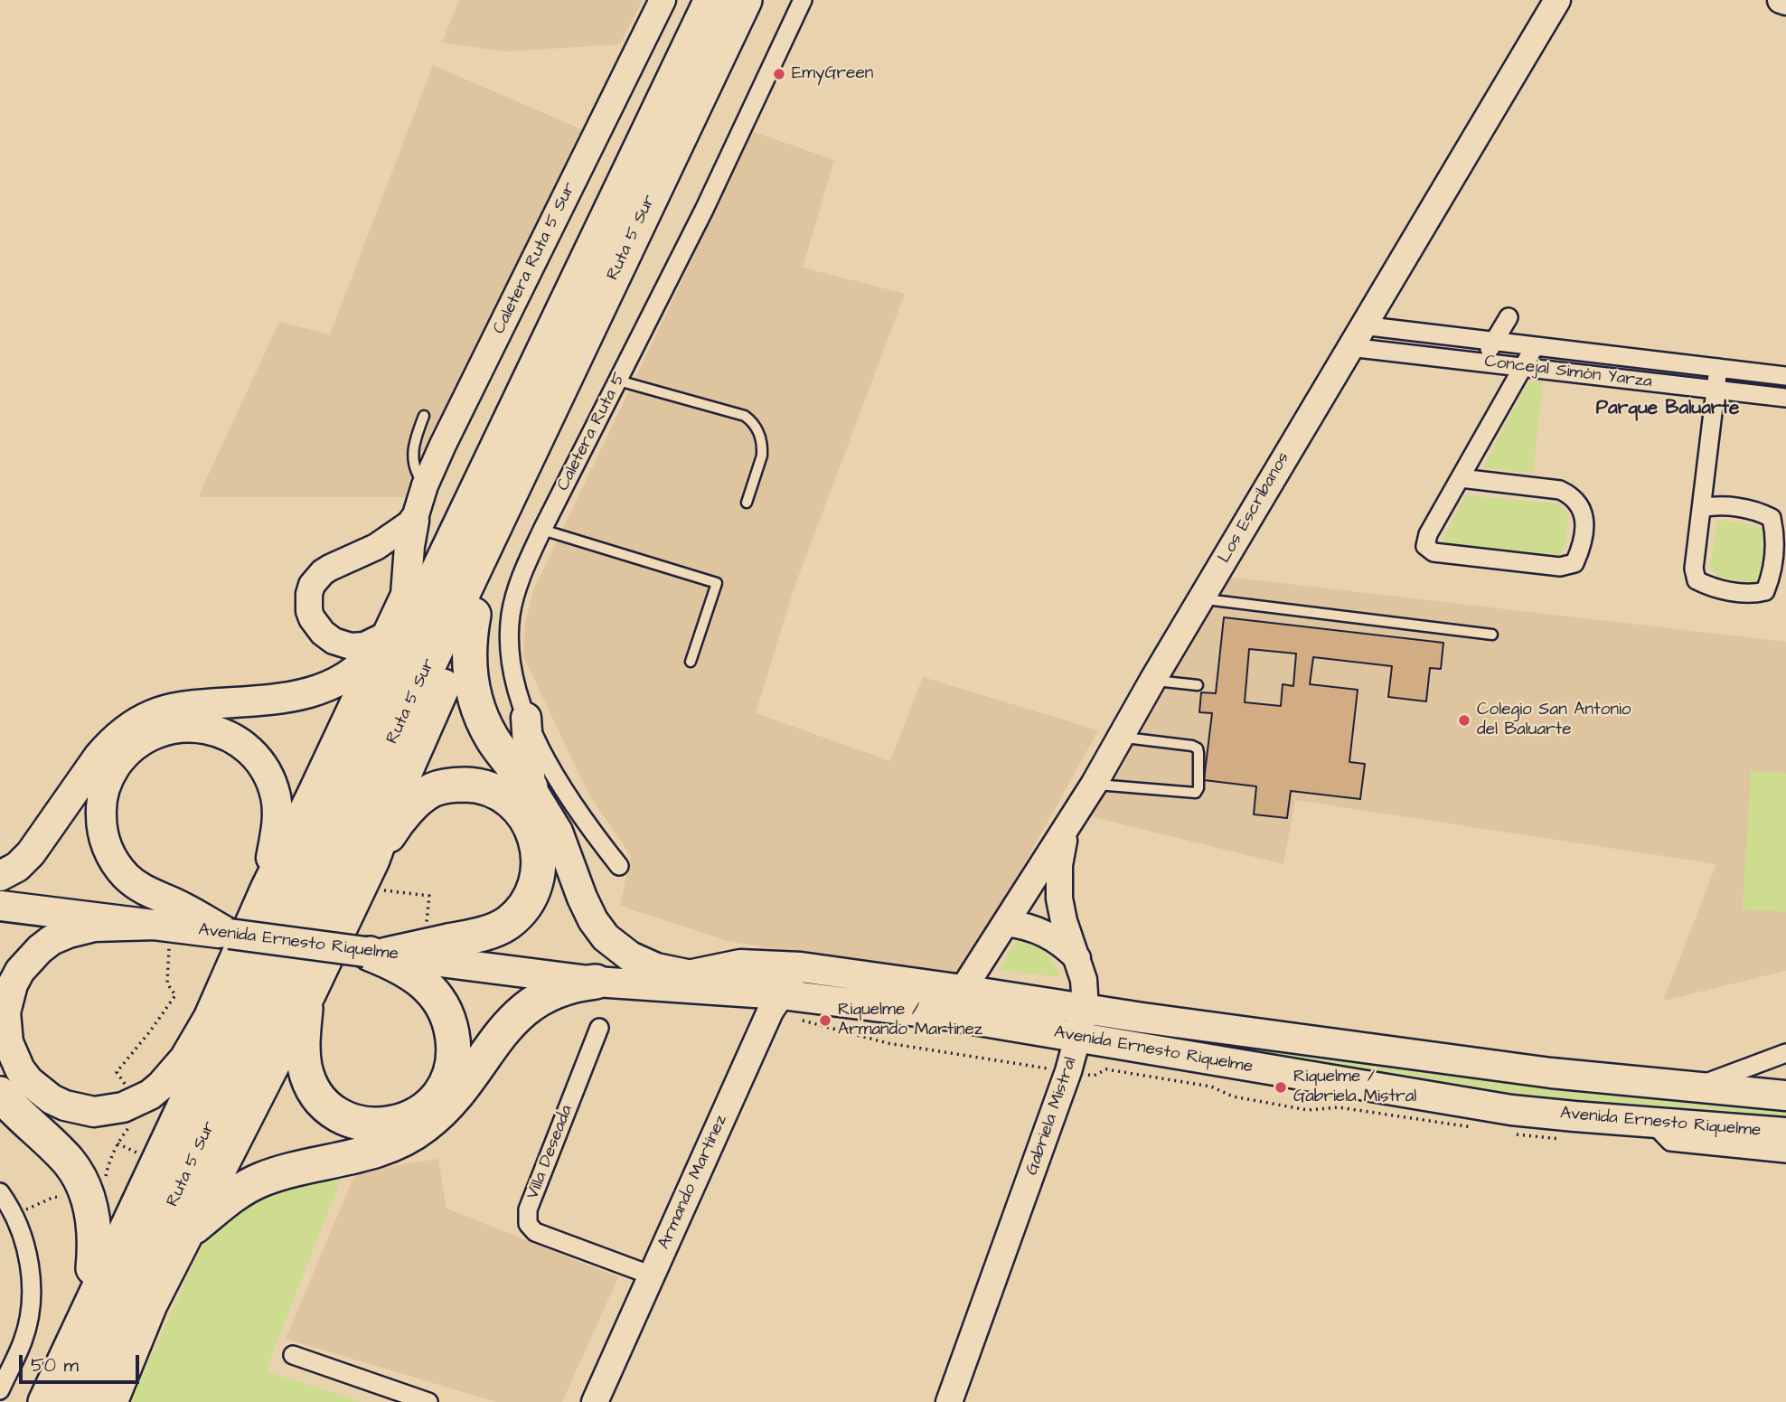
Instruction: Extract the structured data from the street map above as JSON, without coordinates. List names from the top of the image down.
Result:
{
  "streets": {
    "highway": ["Ruta 5 Sur"],
    "main road": [
      "Caletera Ruta 5 Sur",
      "Los Escribanos",
      "Avenida Ernesto Riquelme",
      "Gabriela Mistral",
      "Armando Martínez"
    ],
    "street": ["Concejal Simón Yarza", "Caletera Ruta 5", "Villa Deseada"]
  },
  "crossings": [
    ["Concejal Simón Yarza", "Los Escribanos"],
    ["Los Escribanos", "Avenida Ernesto Riquelme"],
    ["Los Escribanos", "Gabriela Mistral"],
    ["Avenida Ernesto Riquelme", "Gabriela Mistral"],
    ["Avenida Ernesto Riquelme", "Armando Martínez"],
    ["Villa Deseada", "Armando Martínez"]
  ],
  "districts": ["Parque Baluarte"],
  "places": [
    "EmyGreen",
    "Colegio San Antonio del Baluarte",
    "Riquelme / Armando Martinez",
    "Riquelme / Gabriela Mistral"
  ],
  "scale_bar": "50 m"
}
